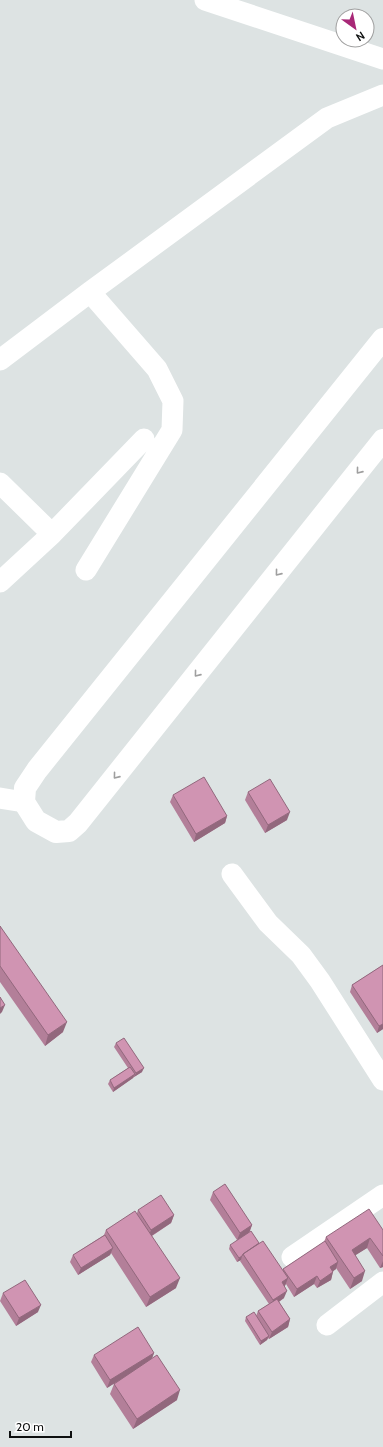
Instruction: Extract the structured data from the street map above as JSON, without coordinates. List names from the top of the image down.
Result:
{
  "scale_bar": "20 m",
  "north": "bottom right"
}
